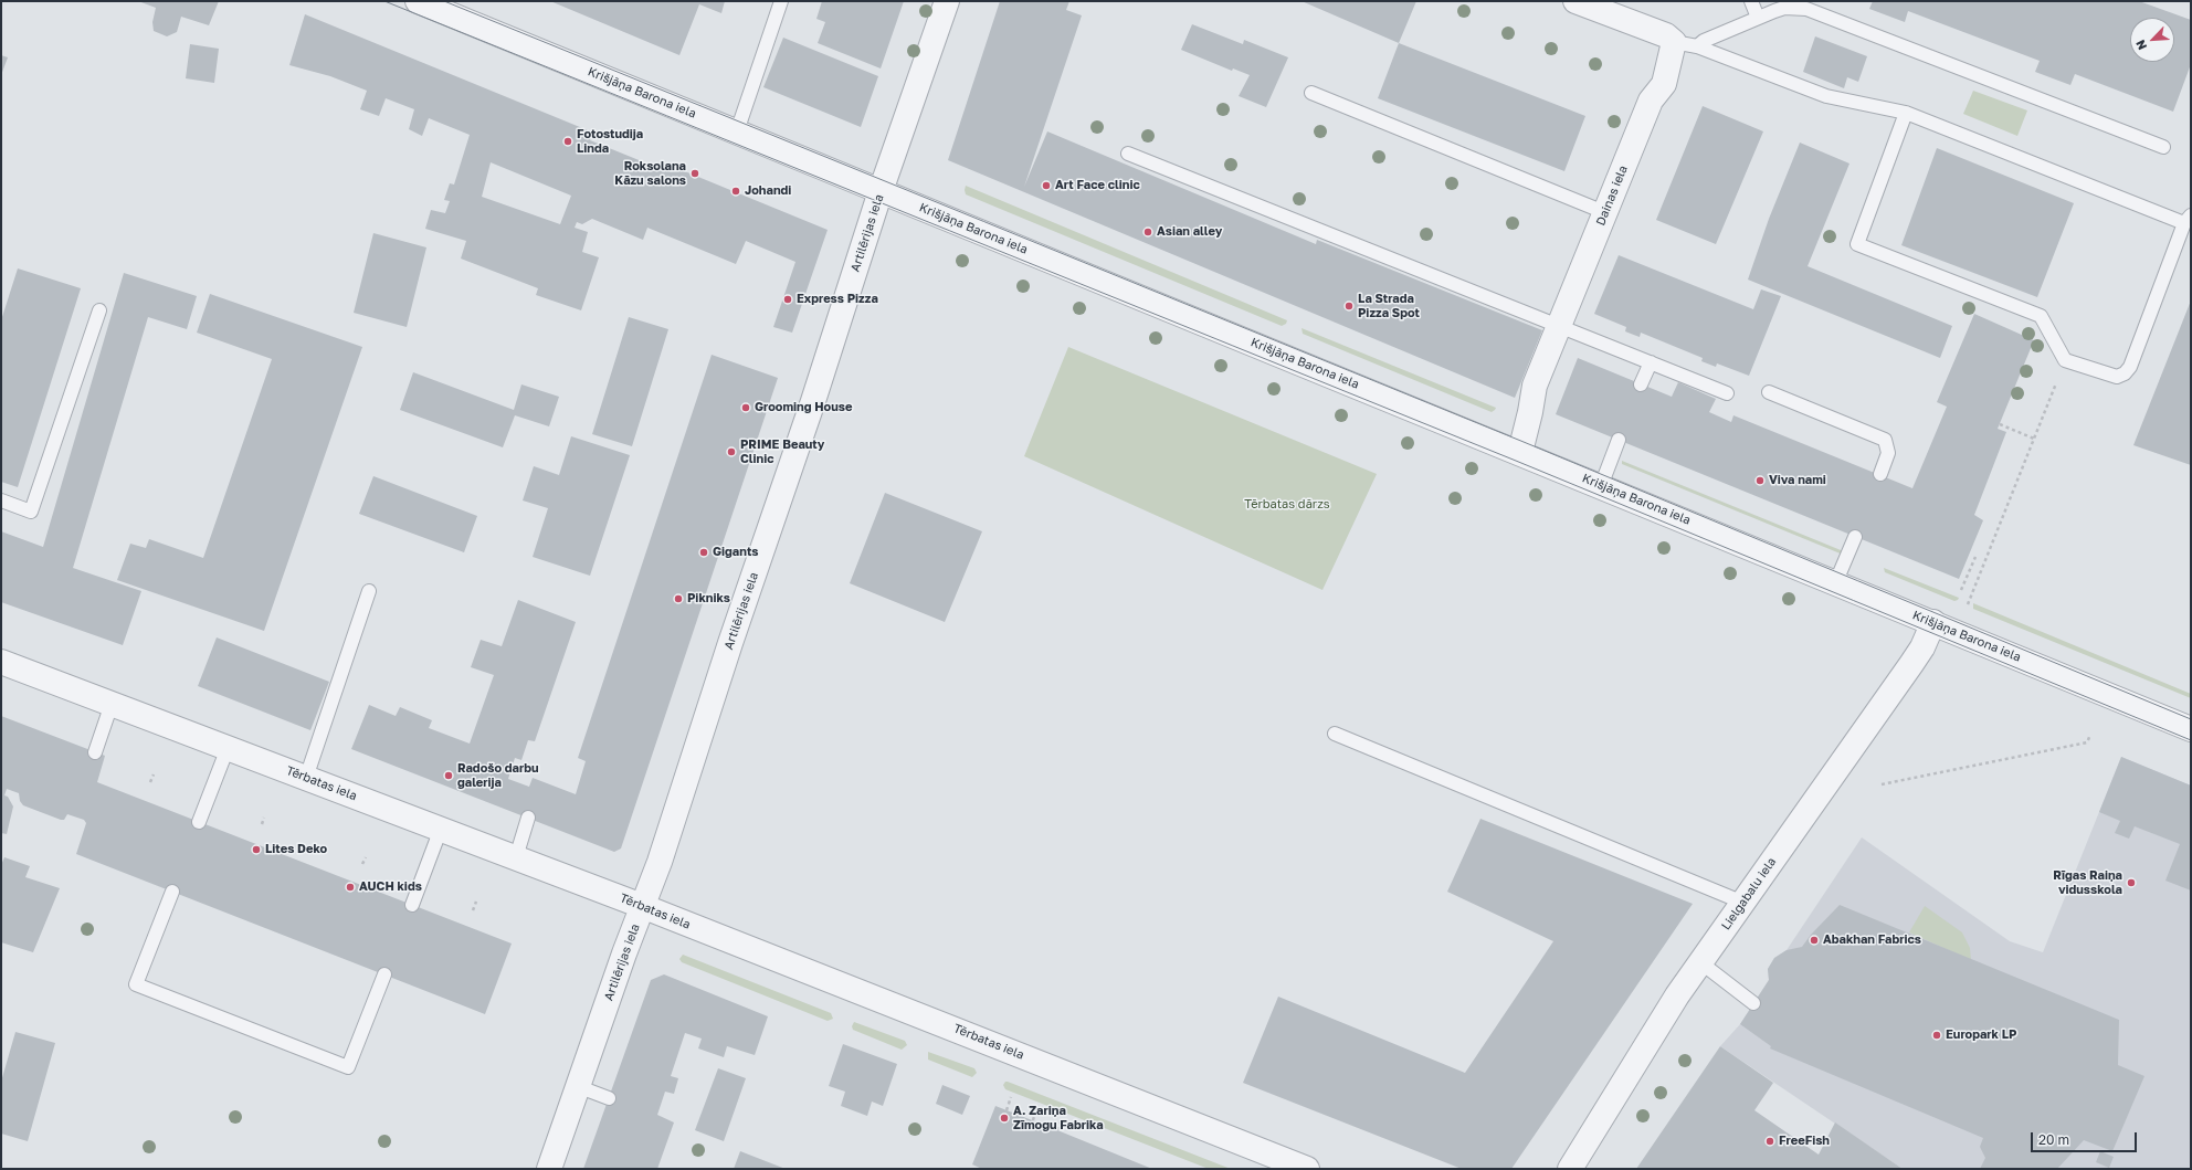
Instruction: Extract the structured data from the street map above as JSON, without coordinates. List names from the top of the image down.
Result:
{
  "streets": {
    "street": [
      "Krišjāņa Barona iela",
      "Dainas iela",
      "Artilērijas iela",
      "Tērbatas iela",
      "Lielgabalu iela"
    ]
  },
  "crossings": [
    ["Krišjāņa Barona iela", "Dainas iela"],
    ["Krišjāņa Barona iela", "Artilērijas iela"],
    ["Krišjāņa Barona iela", "Lielgabalu iela"],
    ["Artilērijas iela", "Tērbatas iela"]
  ],
  "parks": ["Tērbatas dārzs"],
  "places": [
    "Fotostudija Linda",
    "Roksolana Kāzu salons",
    "Art Face clinic",
    "Johandi",
    "Asian alley",
    "Express Pizza",
    "La Strada Pizza Spot",
    "Grooming House",
    "PRIME Beauty Clinic",
    "Viva nami",
    "Gigants",
    "Pikniks",
    "Radošo darbu galerija",
    "Lites Deko",
    "Rīgas Raiņa vidusskola",
    "AUCH kids",
    "Abakhan Fabrics",
    "Europark LP",
    "A. Zariņa Zīmogu Fabrika",
    "FreeFish"
  ],
  "scale_bar": "20 m",
  "north": "bottom left"
}
